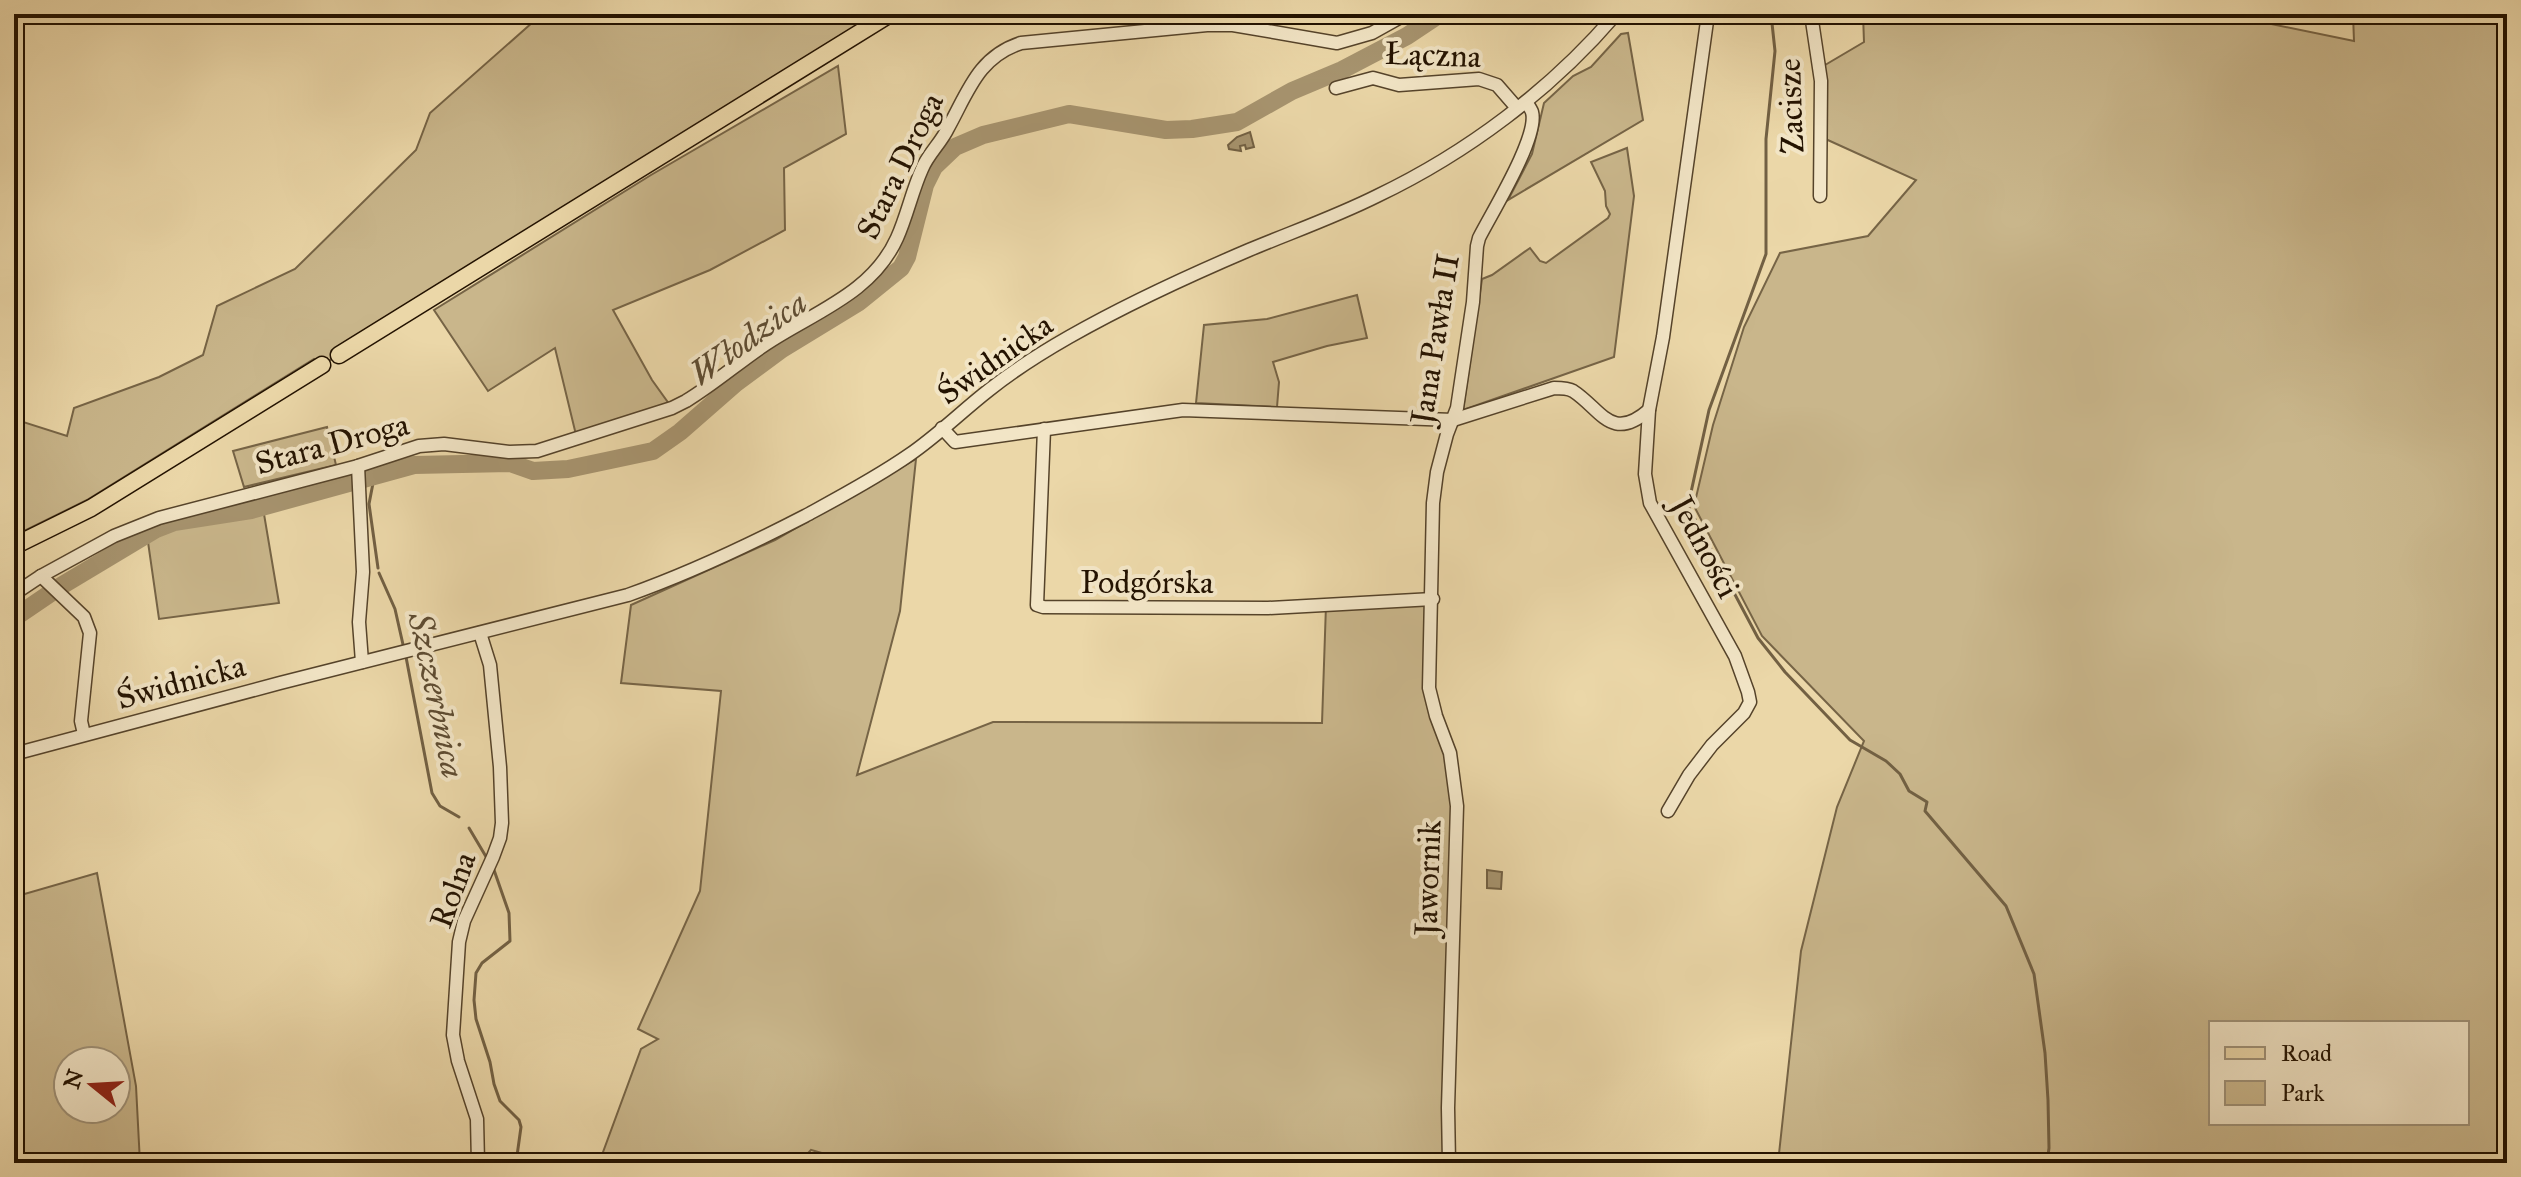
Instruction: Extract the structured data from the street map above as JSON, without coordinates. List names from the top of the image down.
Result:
{
  "streets": {
    "street": [
      "Łączna",
      "Zacisze",
      "Stara Droga",
      "Jana Pawła II",
      "Świdnicka",
      "Jedności",
      "Podgórska",
      "Jawornik",
      "Rolna"
    ]
  },
  "crossings": [
    ["Łączna", "Jana Pawła II"],
    ["Łączna", "Świdnicka"],
    ["Jana Pawła II", "Świdnicka"],
    ["Jana Pawła II", "Podgórska"],
    ["Jana Pawła II", "Jawornik"],
    ["Świdnicka", "Rolna"],
    ["Podgórska", "Jawornik"]
  ],
  "water": ["Włodzica", "Szczerbnica"],
  "legend": ["Road", "Park"],
  "north": "left"
}
